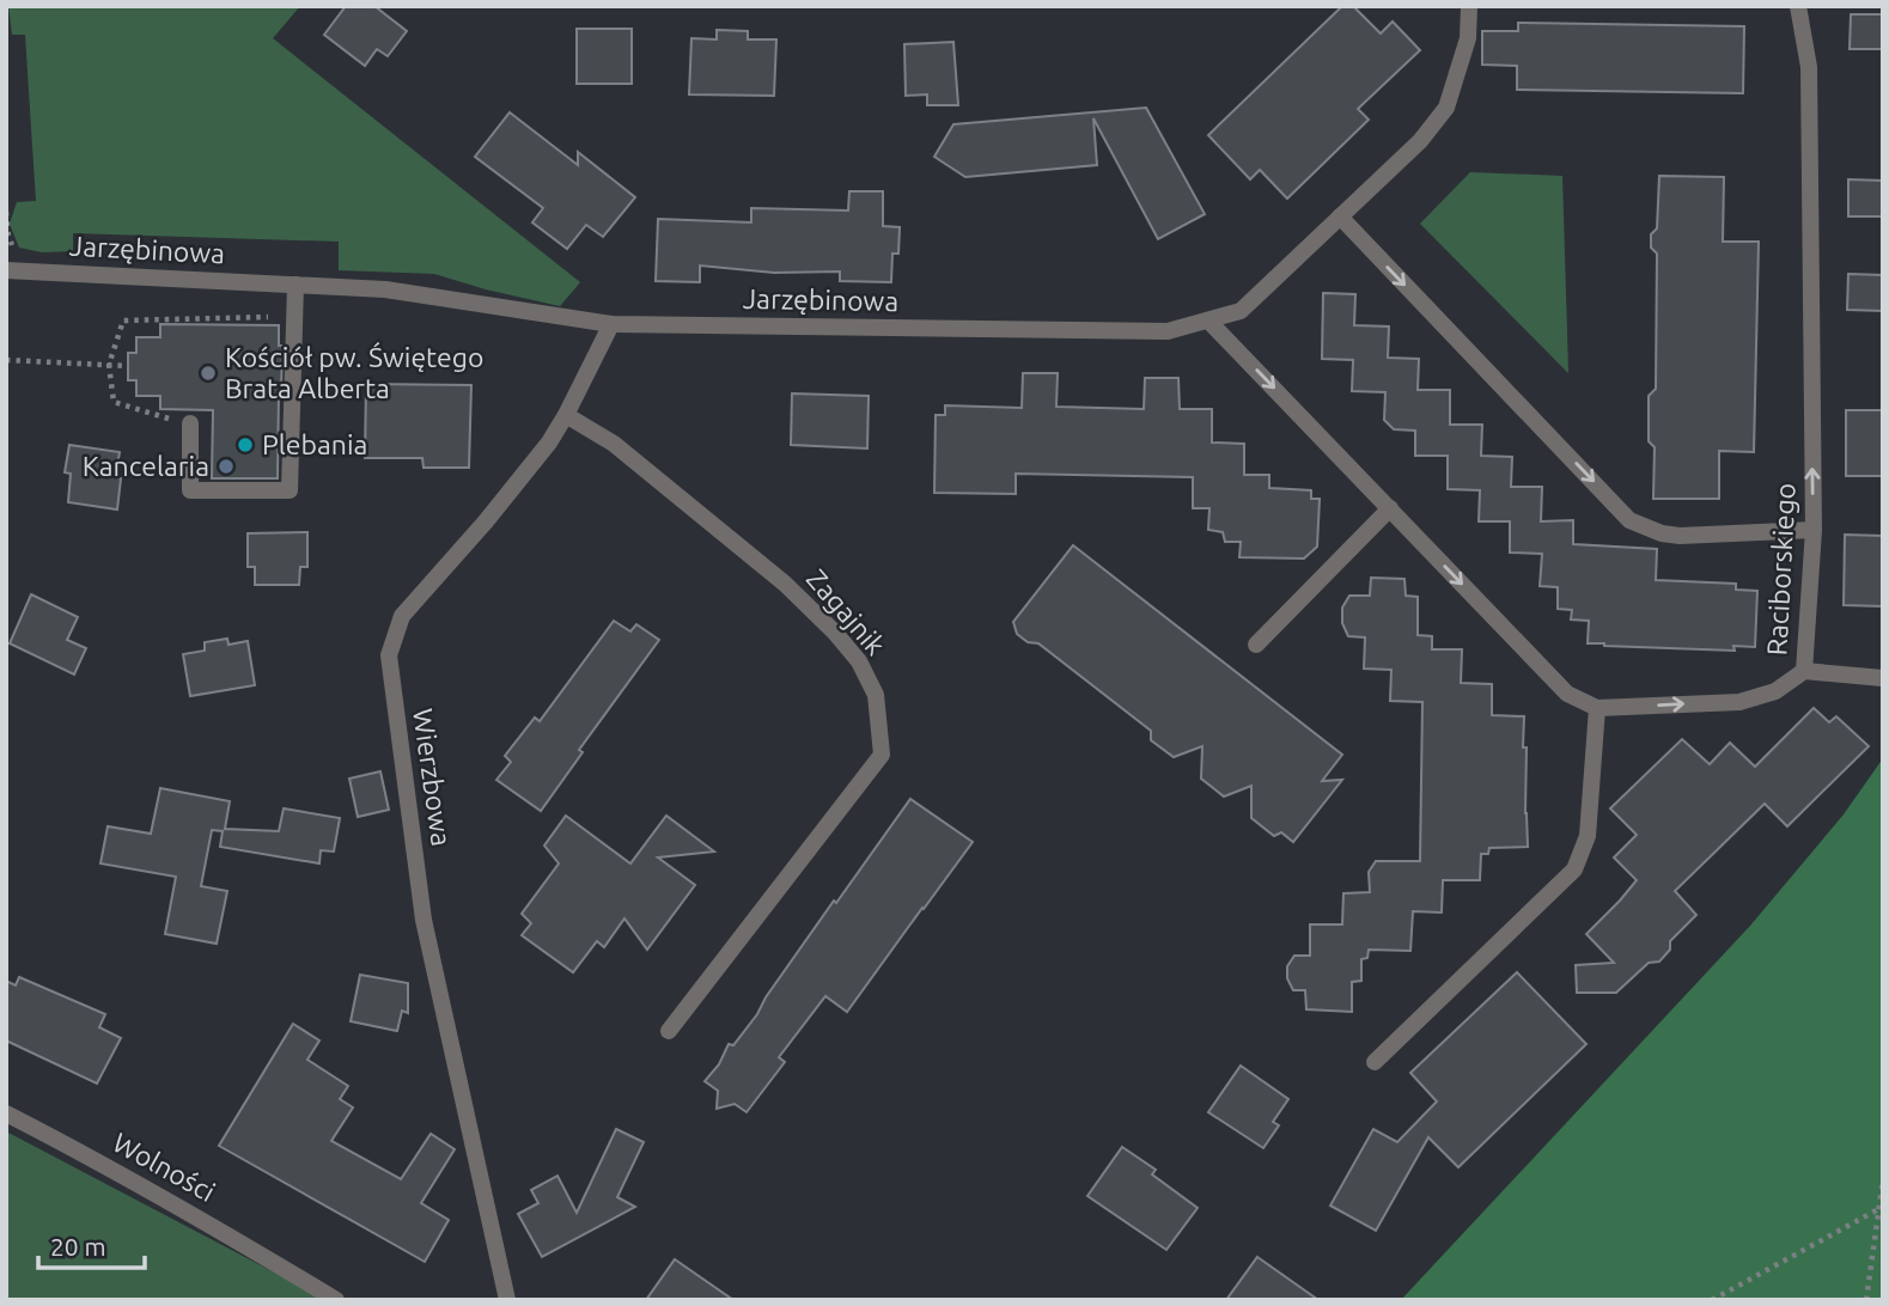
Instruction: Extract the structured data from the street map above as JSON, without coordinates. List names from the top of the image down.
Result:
{
  "streets": {
    "street": [
      "Jarzębinowa",
      "Raciborskiego",
      "Zagajnik",
      "Wierzbowa",
      "Wolności"
    ]
  },
  "crossings": [
    ["Jarzębinowa", "Wierzbowa"],
    ["Zagajnik", "Wierzbowa"]
  ],
  "one_way": ["Raciborskiego"],
  "places": ["Kościół pw. Świętego Brata Alberta", "Plebania", "Kancelaria"],
  "scale_bar": "20 m"
}
